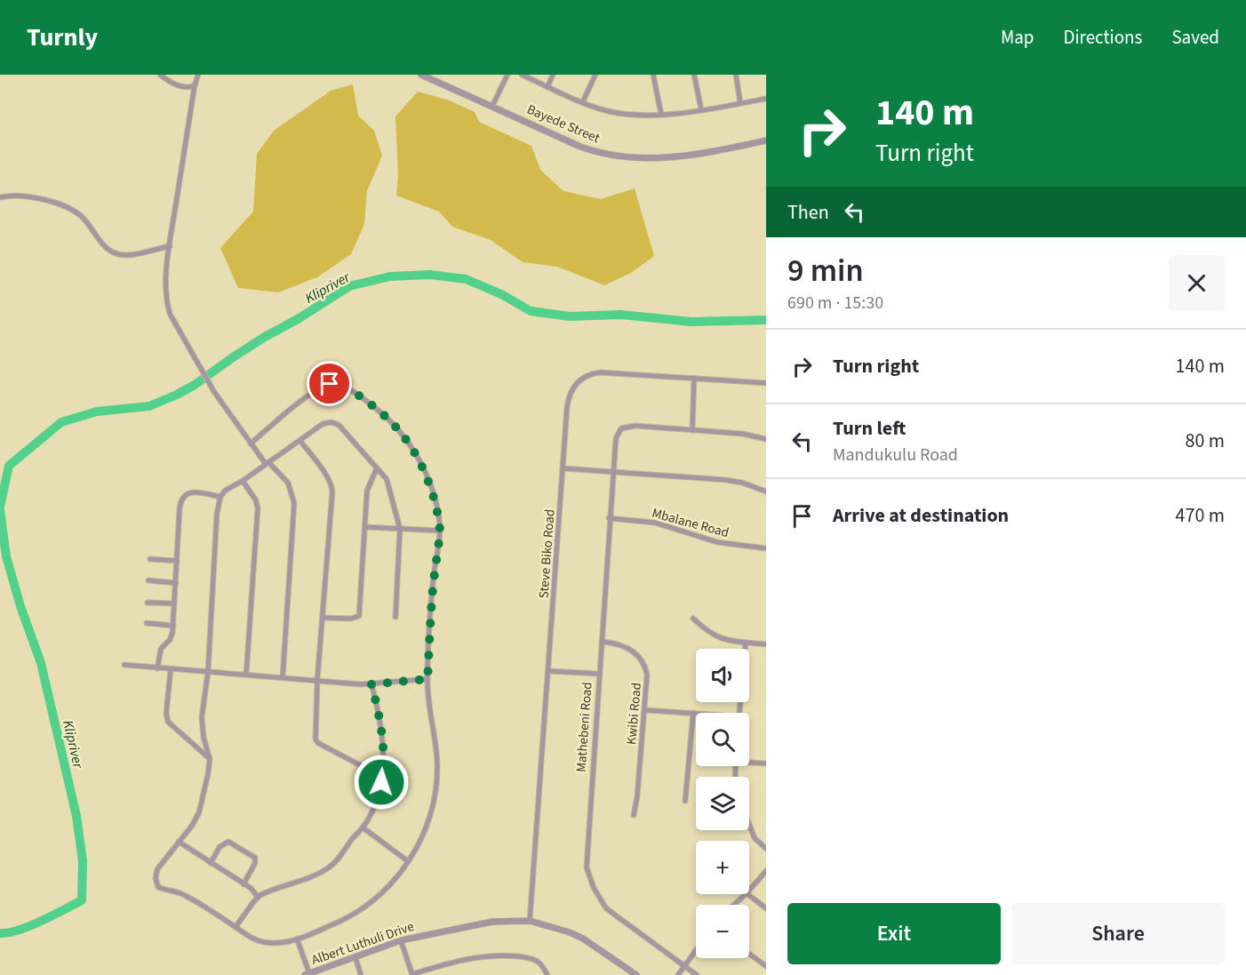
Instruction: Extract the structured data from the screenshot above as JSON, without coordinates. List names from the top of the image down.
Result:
{
  "streets": {
    "street": [
      "Bayede Street",
      "Mbalane Road",
      "Steve Biko Road",
      "Kwibi Road",
      "Mathebeni Road",
      "Albert Luthuli Drive"
    ]
  },
  "crossings": [
    ["Mbalane Road", "Mathebeni Road"],
    ["Steve Biko Road", "Albert Luthuli Drive"],
    ["Kwibi Road", "Mathebeni Road"]
  ],
  "water": ["Klipriver"],
  "page": {
    "header": "Turnly",
    "nav": ["Map", "Directions", "Saved"],
    "turn": ["140 m", "Turn right"],
    "then": "Then",
    "heading": ["9 min", "690 m · 15:30"],
    "list": [
      {
        "name": "Turn right",
        "value": "140 m"
      },
      {
        "name": "Turn left",
        "note": "Mandukulu Road",
        "value": "80 m"
      },
      {
        "name": "Arrive at destination",
        "value": "470 m"
      }
    ],
    "map_buttons": ["+", "−"],
    "buttons": ["Exit", "Share"]
  }
}
